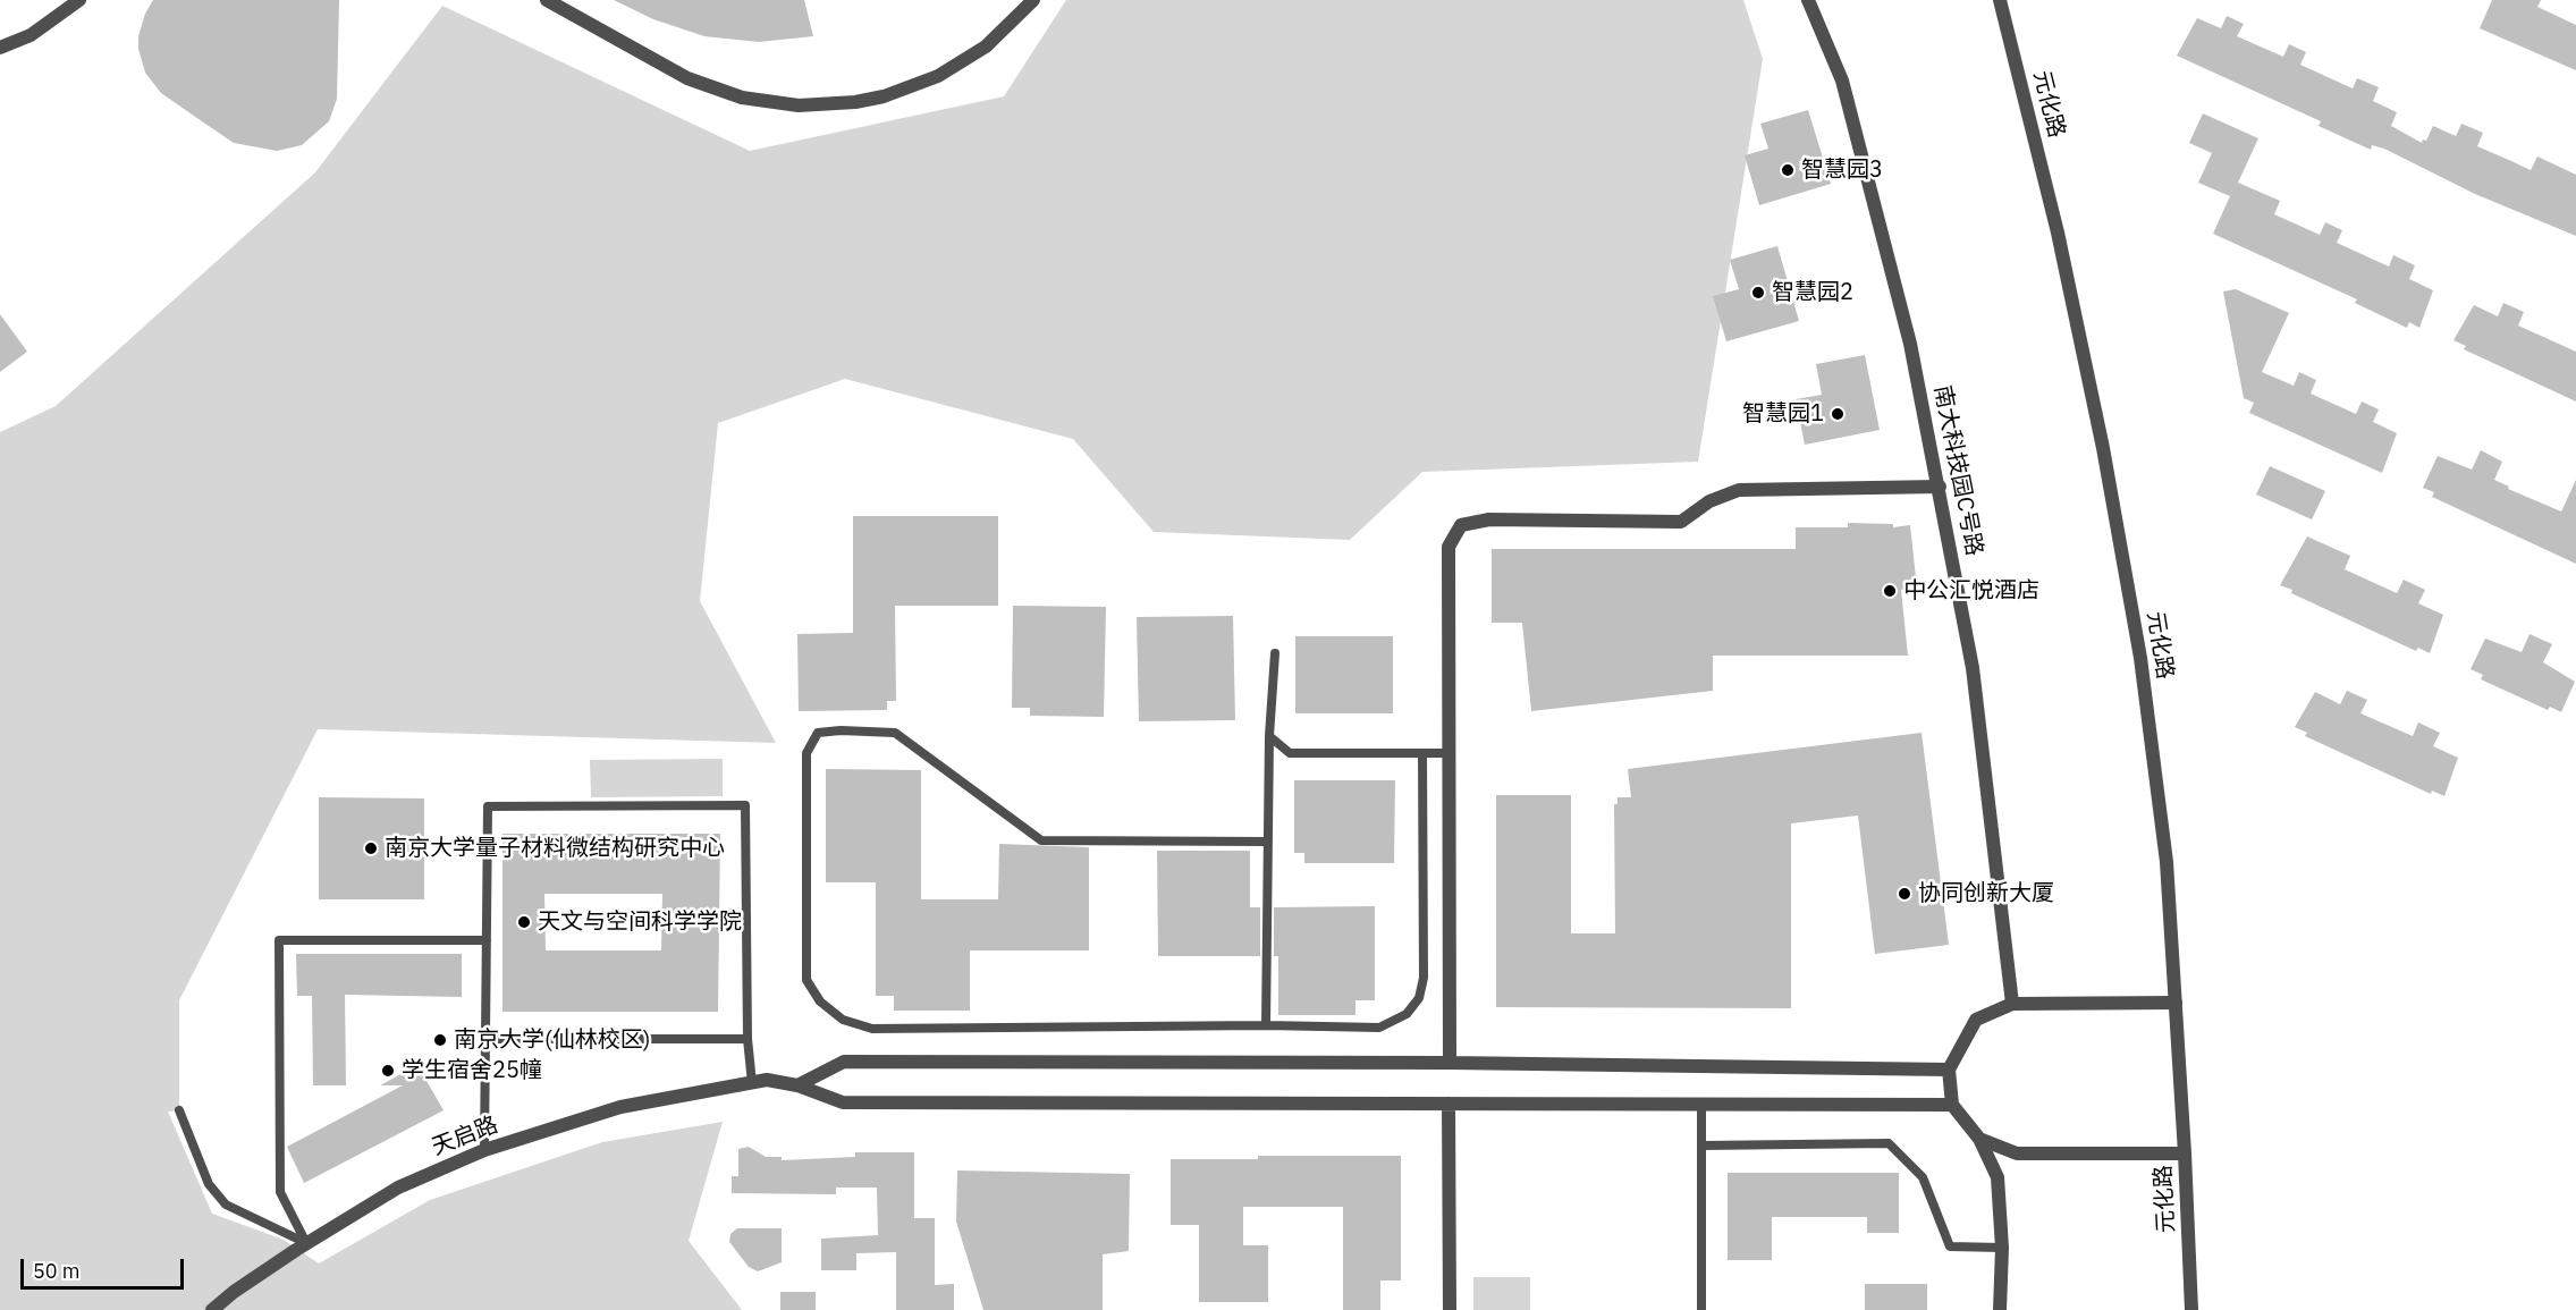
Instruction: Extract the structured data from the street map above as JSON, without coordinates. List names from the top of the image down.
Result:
{
  "streets": {
    "street": ["元化路", "南大科技园C号路", "天启路"]
  },
  "places": [
    "智慧园3",
    "智慧园2",
    "智慧园1",
    "中公汇悦酒店",
    "南京大学量子材料微结构研究中心",
    "协同创新大厦",
    "天文与空间科学学院",
    "南京大学(仙林校区)",
    "学生宿舍25幢"
  ],
  "scale_bar": "50 m"
}
